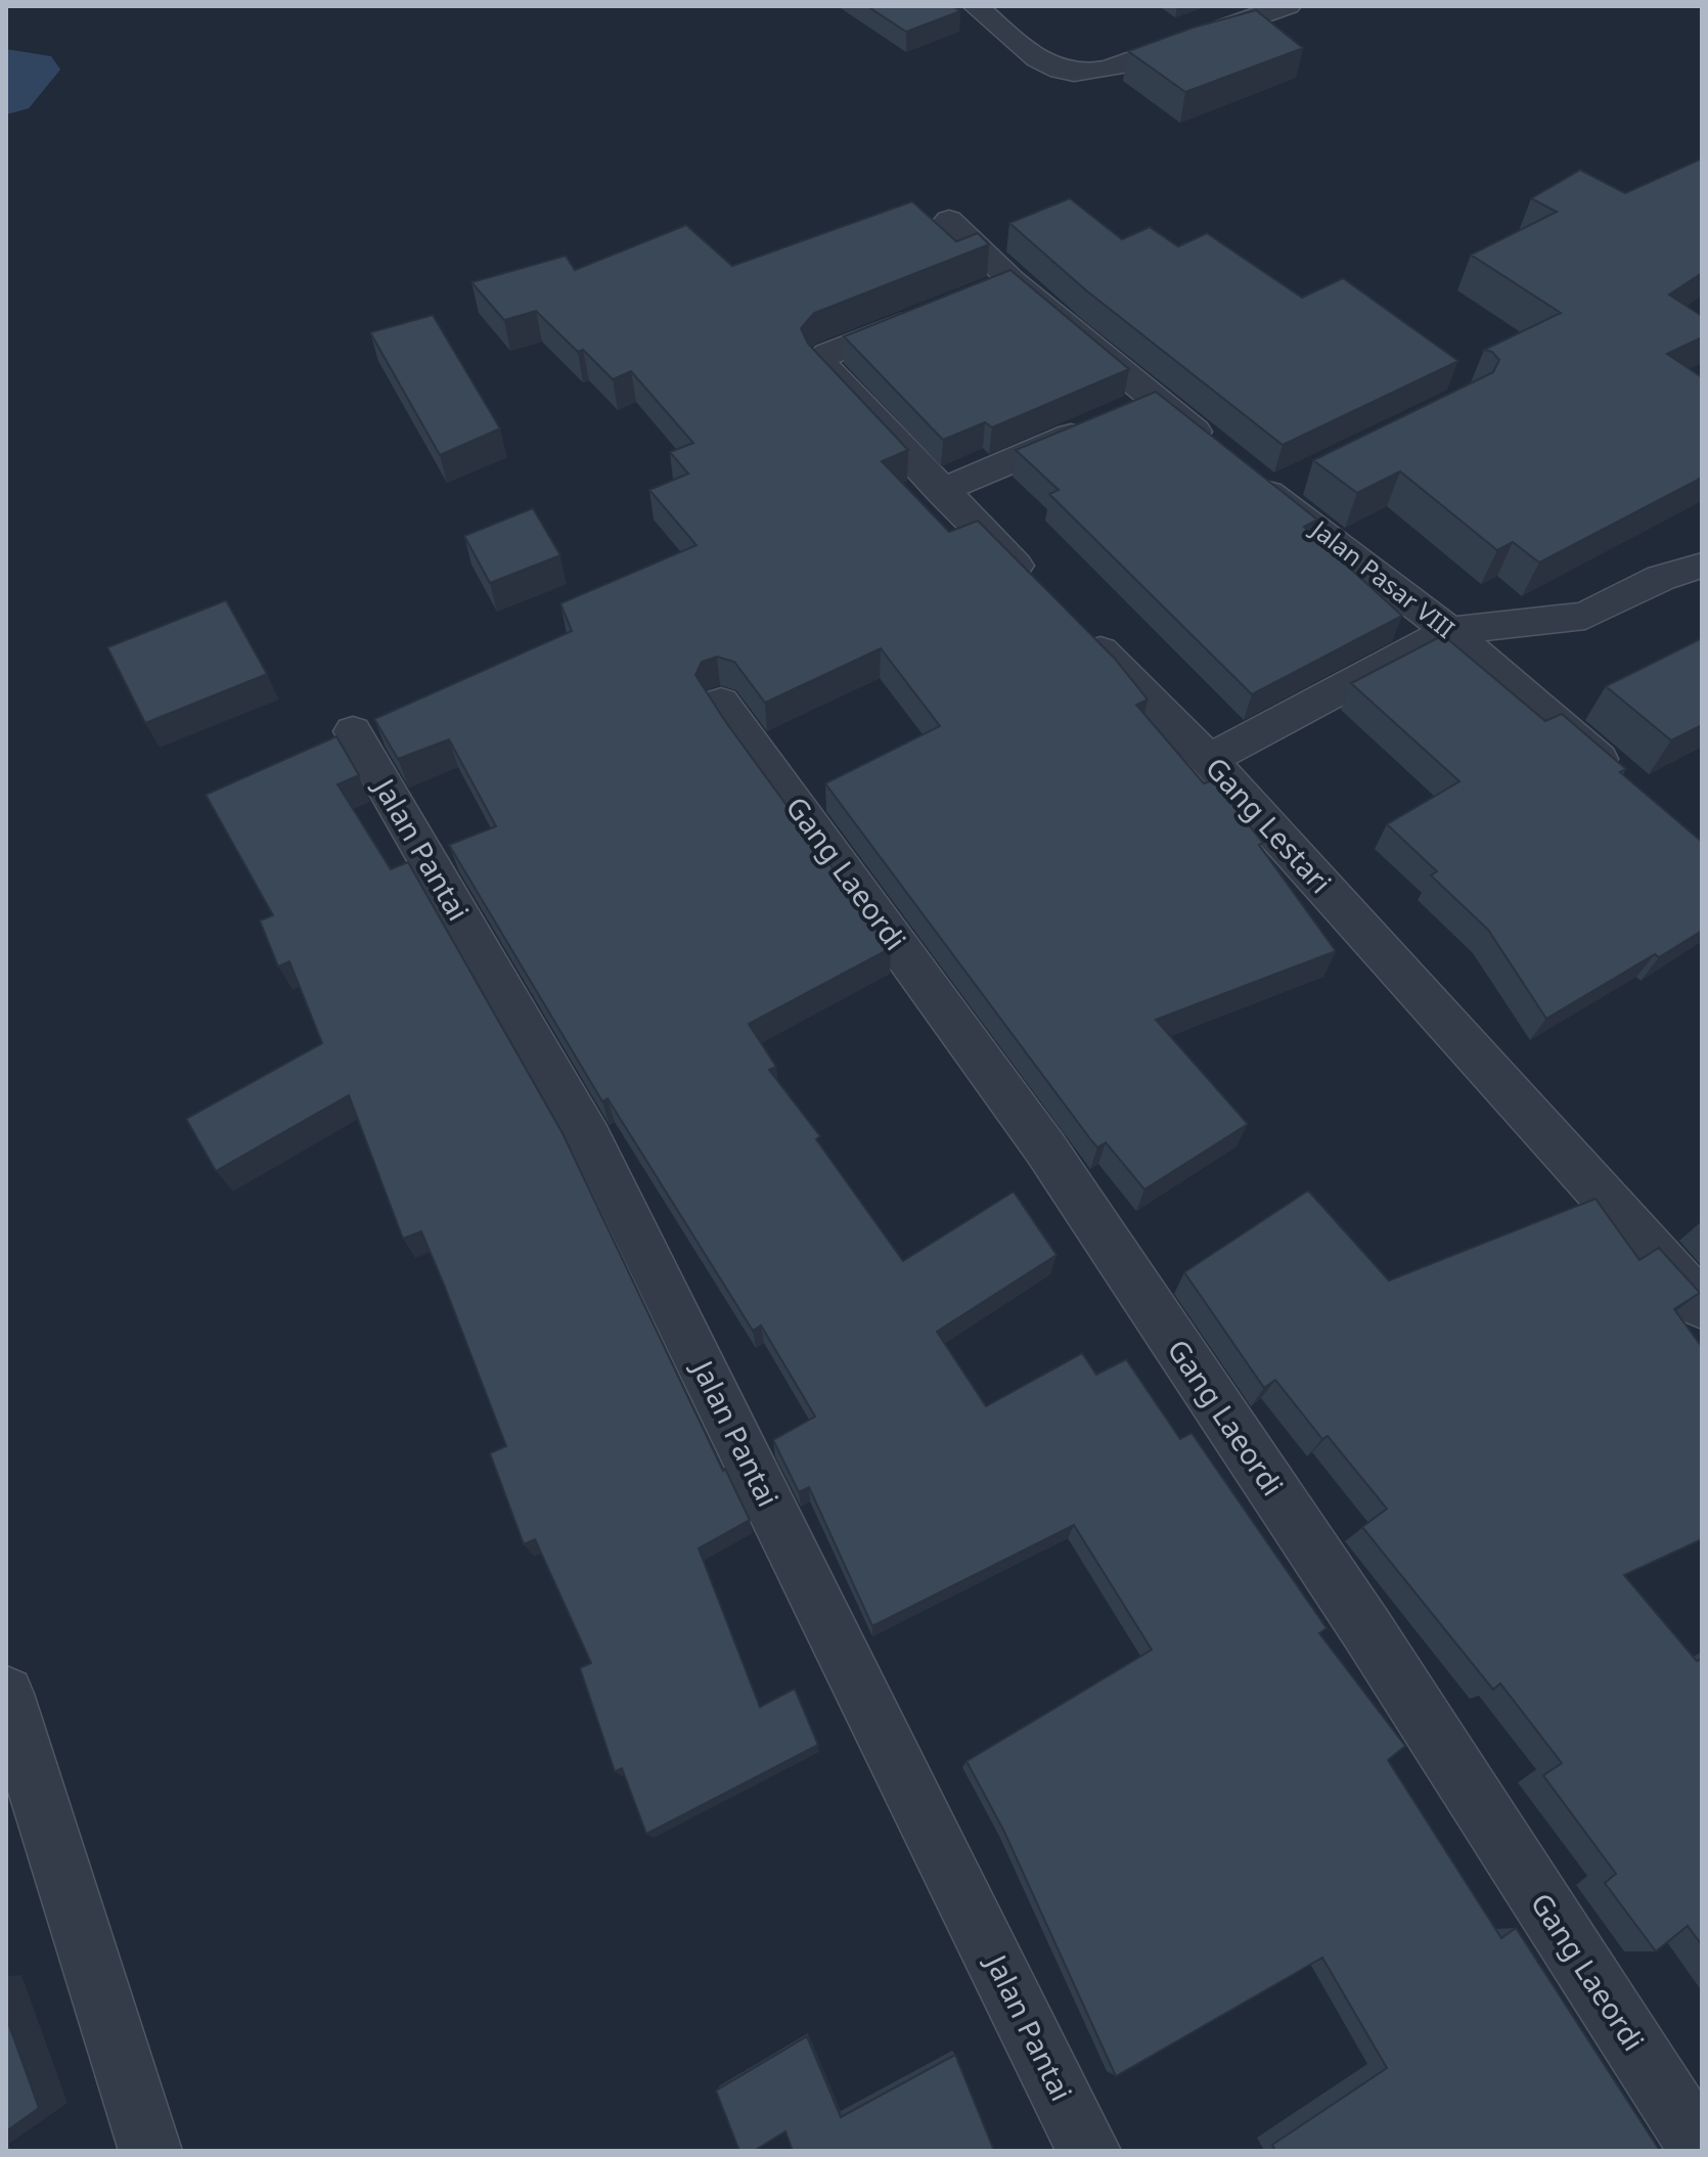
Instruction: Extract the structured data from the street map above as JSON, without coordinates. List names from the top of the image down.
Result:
{
  "streets": {
    "street": [
      "Jalan Pasar VIII",
      "Gang Lestari",
      "Jalan Pantai",
      "Gang Laeordi"
    ]
  }
}
